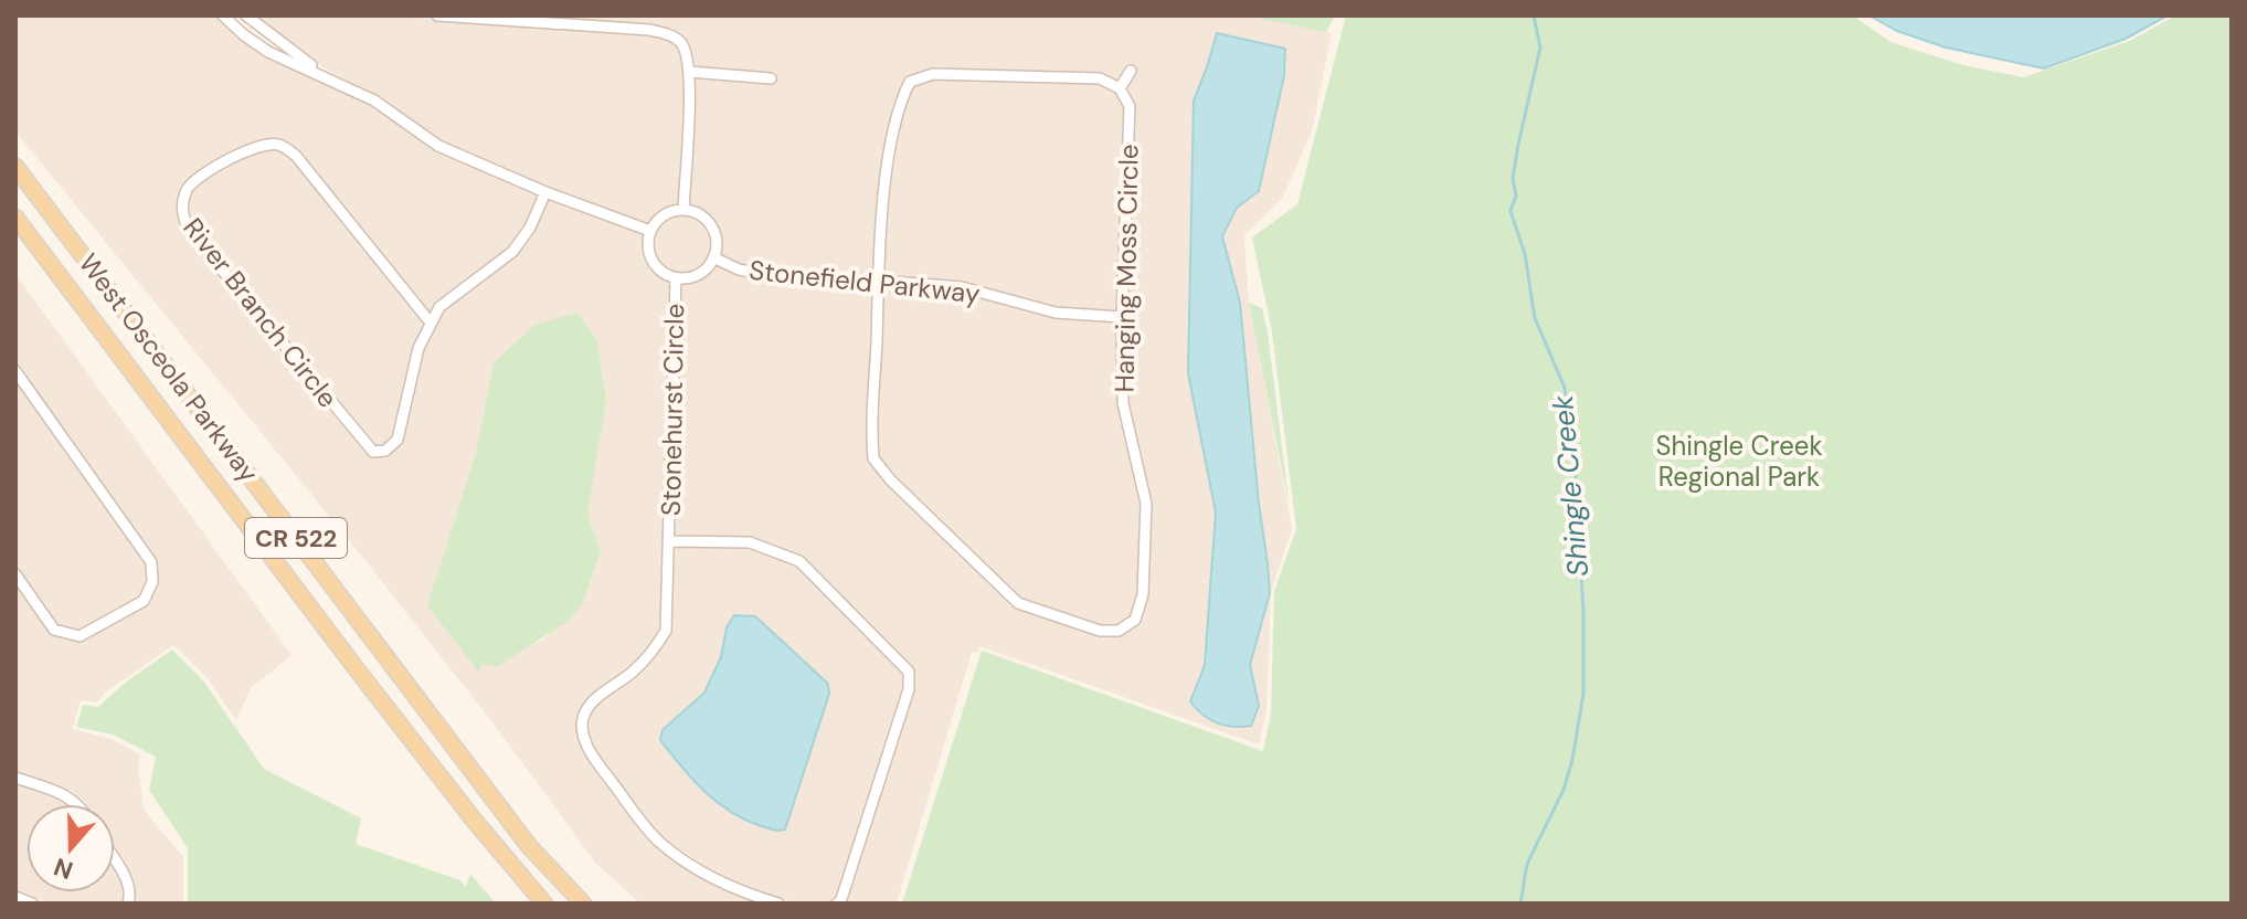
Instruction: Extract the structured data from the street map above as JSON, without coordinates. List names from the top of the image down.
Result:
{
  "streets": {
    "main road": ["West Osceola Parkway", "CR 522"],
    "street": [
      "Hanging Moss Circle",
      "Stonefield Parkway",
      "River Branch Circle",
      "Stonehurst Circle"
    ]
  },
  "crossings": [
    ["Hanging Moss Circle", "Stonefield Parkway"],
    ["Stonefield Parkway", "Stonehurst Circle"]
  ],
  "water": ["Shingle Creek"],
  "parks": ["Shingle Creek Regional Park"],
  "north": "bottom"
}
